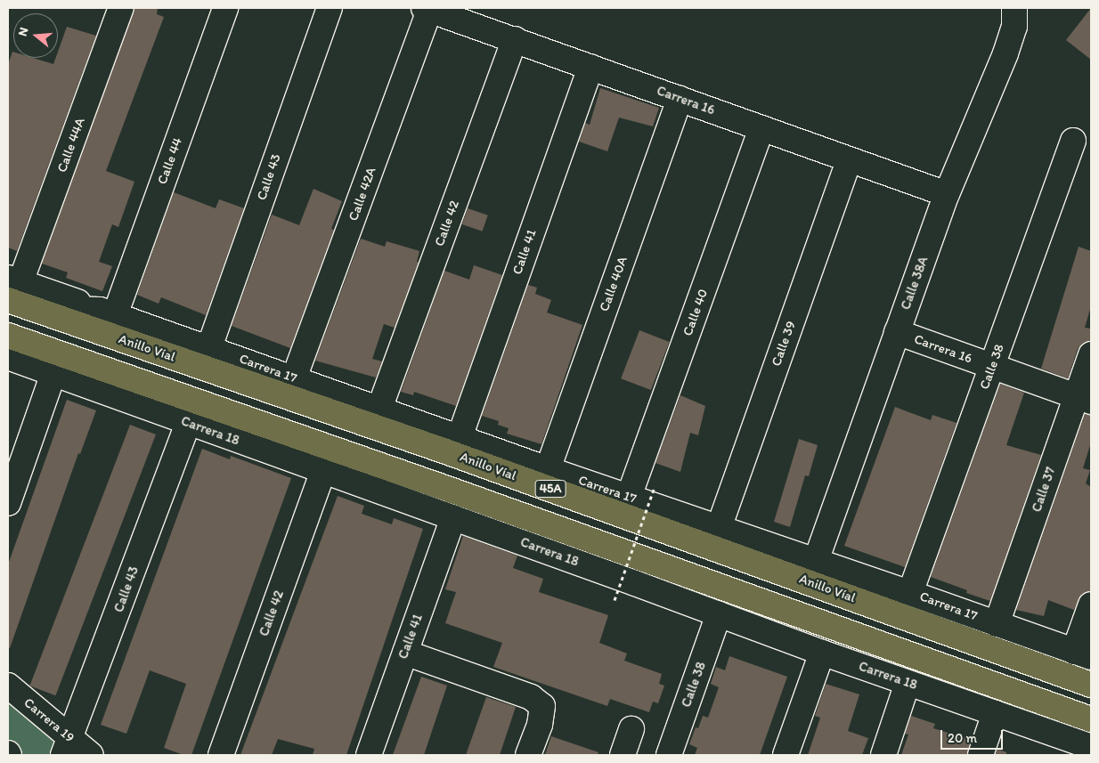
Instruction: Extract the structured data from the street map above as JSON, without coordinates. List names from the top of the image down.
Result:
{
  "streets": {
    "highway": ["Anillo Víal", "45A"],
    "street": [
      "Carrera 16",
      "Calle 44A",
      "Calle 44",
      "Calle 43",
      "Calle 42A",
      "Calle 42",
      "Calle 41",
      "Calle 38A",
      "Calle 40A",
      "Calle 40",
      "Calle 39",
      "Calle 38",
      "Carrera 17",
      "Carrera 18",
      "Calle 37",
      "Carrera 19"
    ]
  },
  "crossings": [
    ["Carrera 16", "Calle 42A"],
    ["Carrera 16", "Calle 42"],
    ["Carrera 16", "Calle 41"],
    ["Carrera 16", "Calle 38A"],
    ["Carrera 16", "Calle 40A"],
    ["Carrera 16", "Calle 40"],
    ["Carrera 16", "Calle 39"],
    ["Carrera 16", "Calle 38"],
    ["Carrera 16", "Calle 37"],
    ["Calle 44A", "Anillo Víal"],
    ["Calle 44A", "Carrera 17"],
    ["Calle 44", "Carrera 17"],
    ["Calle 43", "Carrera 17"],
    ["Calle 43", "Carrera 18"],
    ["Calle 43", "Carrera 19"],
    ["Calle 42A", "Carrera 17"],
    ["Calle 42", "Carrera 17"],
    ["Calle 42", "Carrera 18"],
    ["Calle 41", "Carrera 17"],
    ["Calle 41", "Carrera 18"],
    ["Calle 38A", "Carrera 17"],
    ["Calle 40A", "Carrera 17"],
    ["Calle 40", "Carrera 17"],
    ["Calle 39", "Carrera 17"],
    ["Anillo Víal", "Carrera 17"],
    ["Calle 38", "Carrera 17"],
    ["Calle 38", "Carrera 18"],
    ["Carrera 17", "Calle 37"]
  ],
  "scale_bar": "20 m",
  "north": "left"
}
